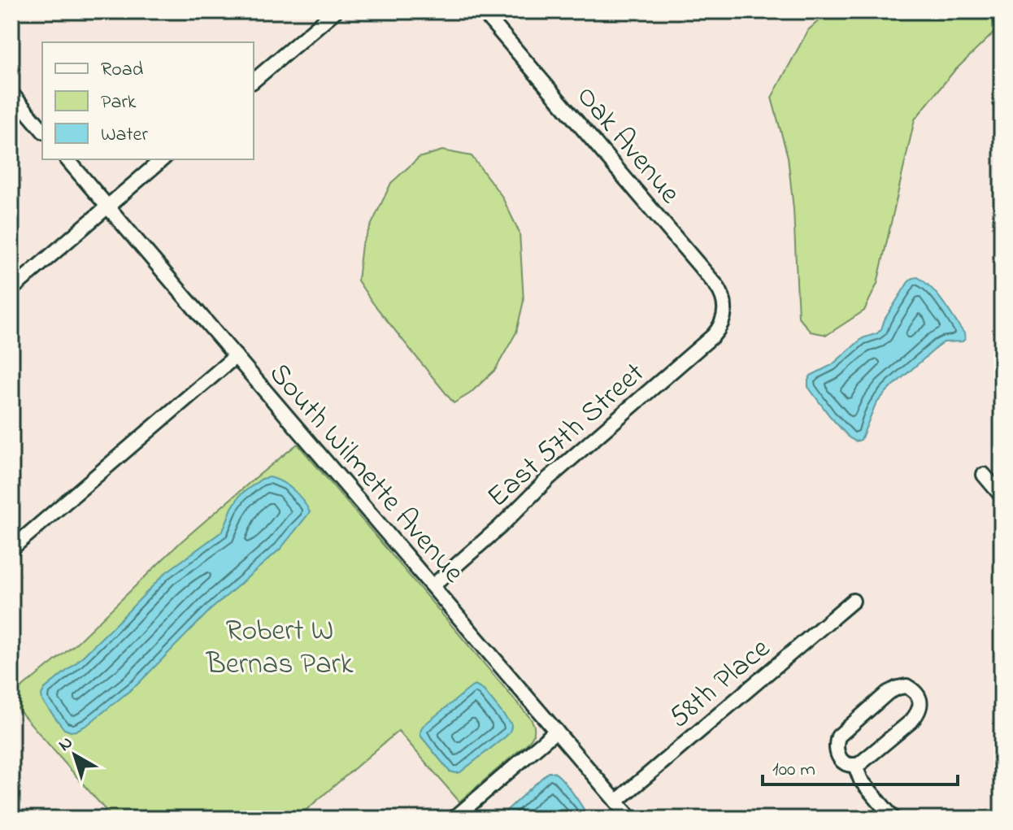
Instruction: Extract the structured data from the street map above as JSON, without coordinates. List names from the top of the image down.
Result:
{
  "streets": {
    "street": [
      "Oak Avenue",
      "East 57th Street",
      "South Wilmette Avenue",
      "58th Place"
    ]
  },
  "crossings": [
    ["Oak Avenue", "East 57th Street"],
    ["East 57th Street", "South Wilmette Avenue"],
    ["South Wilmette Avenue", "58th Place"]
  ],
  "parks": ["Robert W Bernas Park"],
  "legend": ["Road", "Park", "Water"],
  "scale_bar": "100 m",
  "north": "top left"
}
